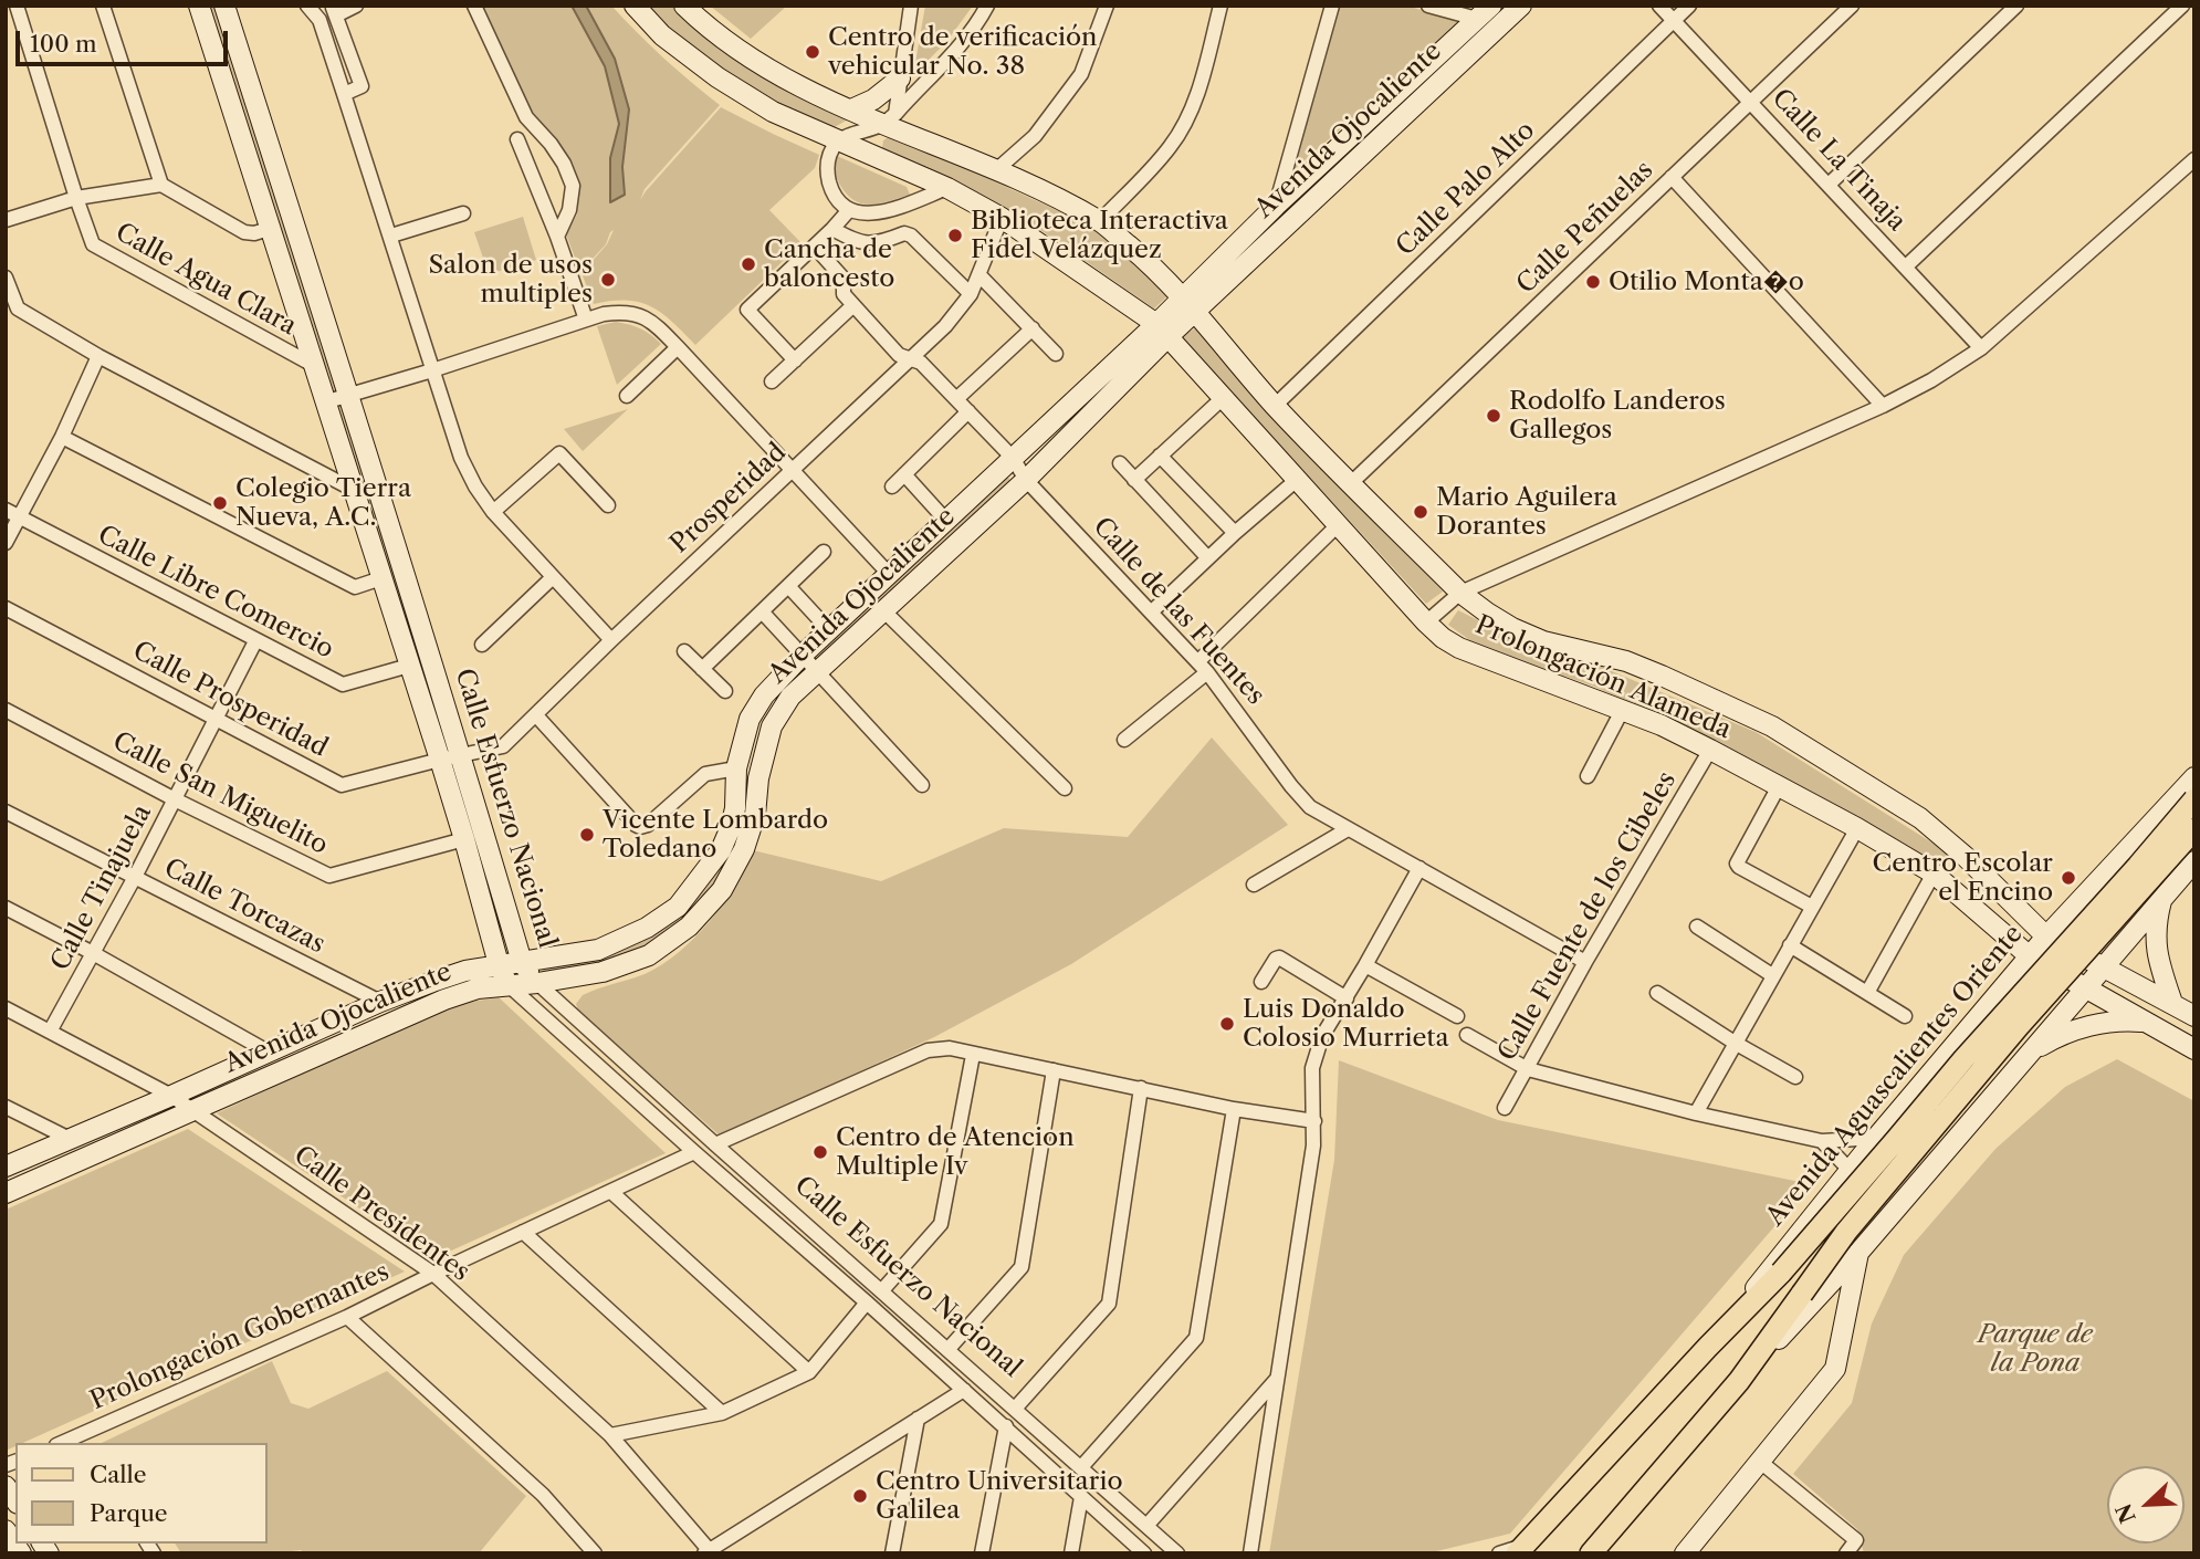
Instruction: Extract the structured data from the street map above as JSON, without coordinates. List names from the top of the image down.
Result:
{
  "streets": {
    "main road": [
      "Avenida Ojocaliente",
      "Prolongación Alameda",
      "Calle Esfuerzo Nacional",
      "Avenida Aguascalientes Oriente"
    ],
    "street": [
      "Calle La Tinaja",
      "Calle Palo Alto",
      "Calle Peñuelas",
      "Calle Agua Clara",
      "Prosperidad",
      "Calle Libre Comercio",
      "Calle de las Fuentes",
      "Calle Prosperidad",
      "Calle San Miguelito",
      "Calle Tinajuela",
      "Calle Torcazas",
      "Calle Fuente de los Cibeles",
      "Calle Presidentes",
      "Prolongación Gobernantes"
    ]
  },
  "crossings": [
    ["Avenida Ojocaliente", "Calle de las Fuentes"],
    ["Avenida Ojocaliente", "Prolongación Alameda"],
    ["Avenida Ojocaliente", "Calle Esfuerzo Nacional"],
    ["Avenida Ojocaliente", "Calle Torcazas"],
    ["Avenida Ojocaliente", "Calle Presidentes"],
    ["Calle La Tinaja", "Calle Palo Alto"],
    ["Calle La Tinaja", "Calle Peñuelas"],
    ["Calle Palo Alto", "Prolongación Alameda"],
    ["Calle Peñuelas", "Prolongación Alameda"],
    ["Calle Agua Clara", "Calle Esfuerzo Nacional"],
    ["Prosperidad", "Calle de las Fuentes"],
    ["Prosperidad", "Prolongación Alameda"],
    ["Prosperidad", "Calle Prosperidad"],
    ["Prosperidad", "Calle Esfuerzo Nacional"],
    ["Calle Libre Comercio", "Calle Esfuerzo Nacional"],
    ["Calle Libre Comercio", "Calle Tinajuela"],
    ["Calle de las Fuentes", "Calle Fuente de los Cibeles"],
    ["Prolongación Alameda", "Calle Fuente de los Cibeles"],
    ["Prolongación Alameda", "Avenida Aguascalientes Oriente"],
    ["Calle Prosperidad", "Calle Esfuerzo Nacional"],
    ["Calle Prosperidad", "Calle Tinajuela"],
    ["Calle San Miguelito", "Calle Esfuerzo Nacional"],
    ["Calle San Miguelito", "Calle Tinajuela"],
    ["Calle Esfuerzo Nacional", "Prolongación Gobernantes"],
    ["Calle Tinajuela", "Calle Torcazas"],
    ["Calle Tinajuela", "Calle Presidentes"],
    ["Calle Presidentes", "Prolongación Gobernantes"]
  ],
  "parks": ["Parque de la Pona"],
  "places": [
    "Centro de verificación vehicular No. 38",
    "Biblioteca Interactiva Fidel Velázquez",
    "Cancha de baloncesto",
    "Salon de usos multiples",
    "Otilio Monta�o",
    "Rodolfo Landeros Gallegos",
    "Colegio Tierra Nueva, A.C.",
    "Mario Aguilera Dorantes",
    "Vicente Lombardo Toledano",
    "Centro Escolar el Encino",
    "Luis Donaldo Colosio Murrieta",
    "Centro de Atencion Multiple Iv",
    "Centro Universitario Galilea"
  ],
  "legend": ["Calle", "Parque"],
  "scale_bar": "100 m",
  "north": "bottom left"
}
